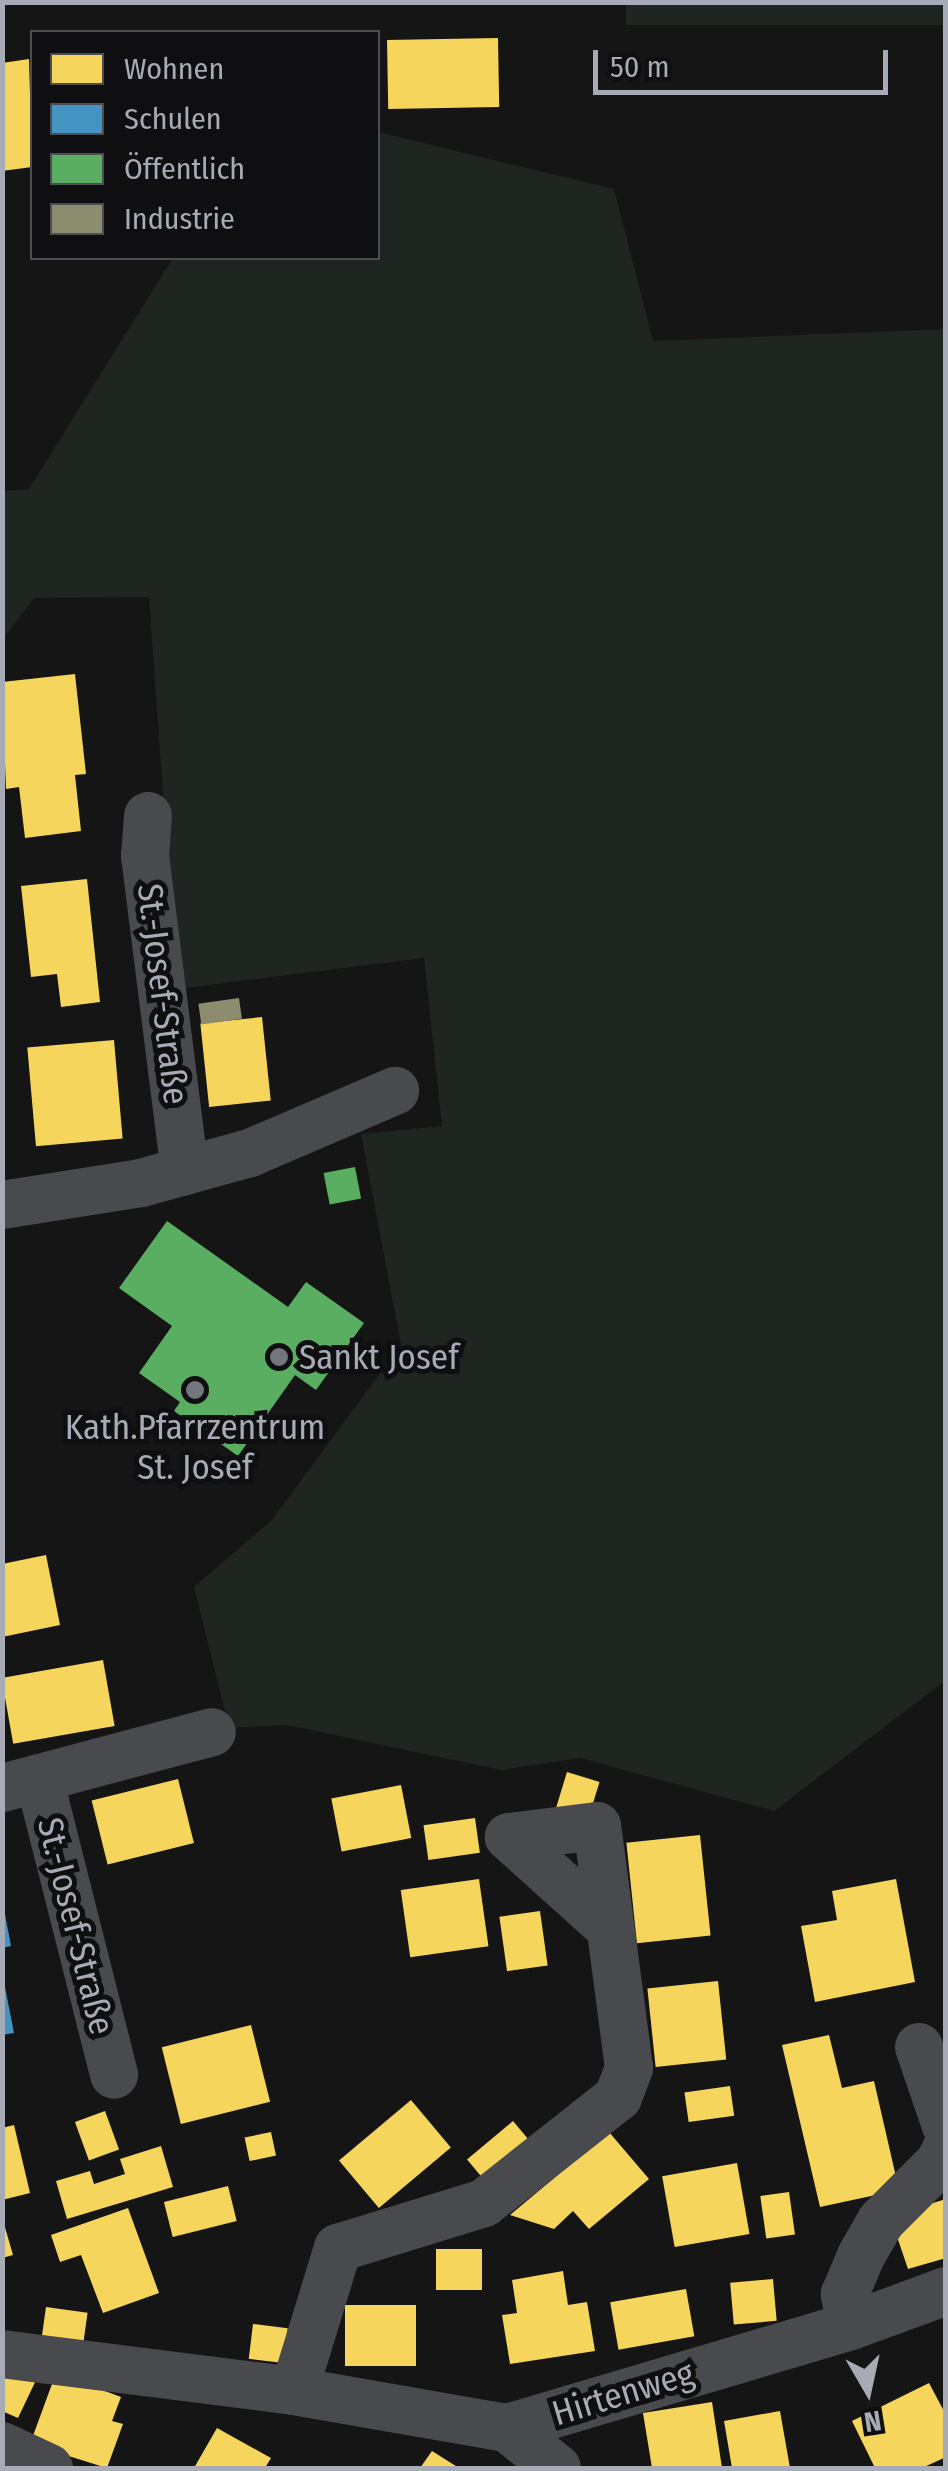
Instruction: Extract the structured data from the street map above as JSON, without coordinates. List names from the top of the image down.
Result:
{
  "streets": {
    "street": ["St.-Josef-Straße", "Hirtenweg"]
  },
  "places": ["Sankt Josef", "Kath.Pfarrzentrum St. Josef"],
  "legend": [
    "Wohnen",
    "Schulen",
    "Öffentlich",
    "Industrie"
  ],
  "scale_bar": "50 m",
  "north": "bottom"
}
